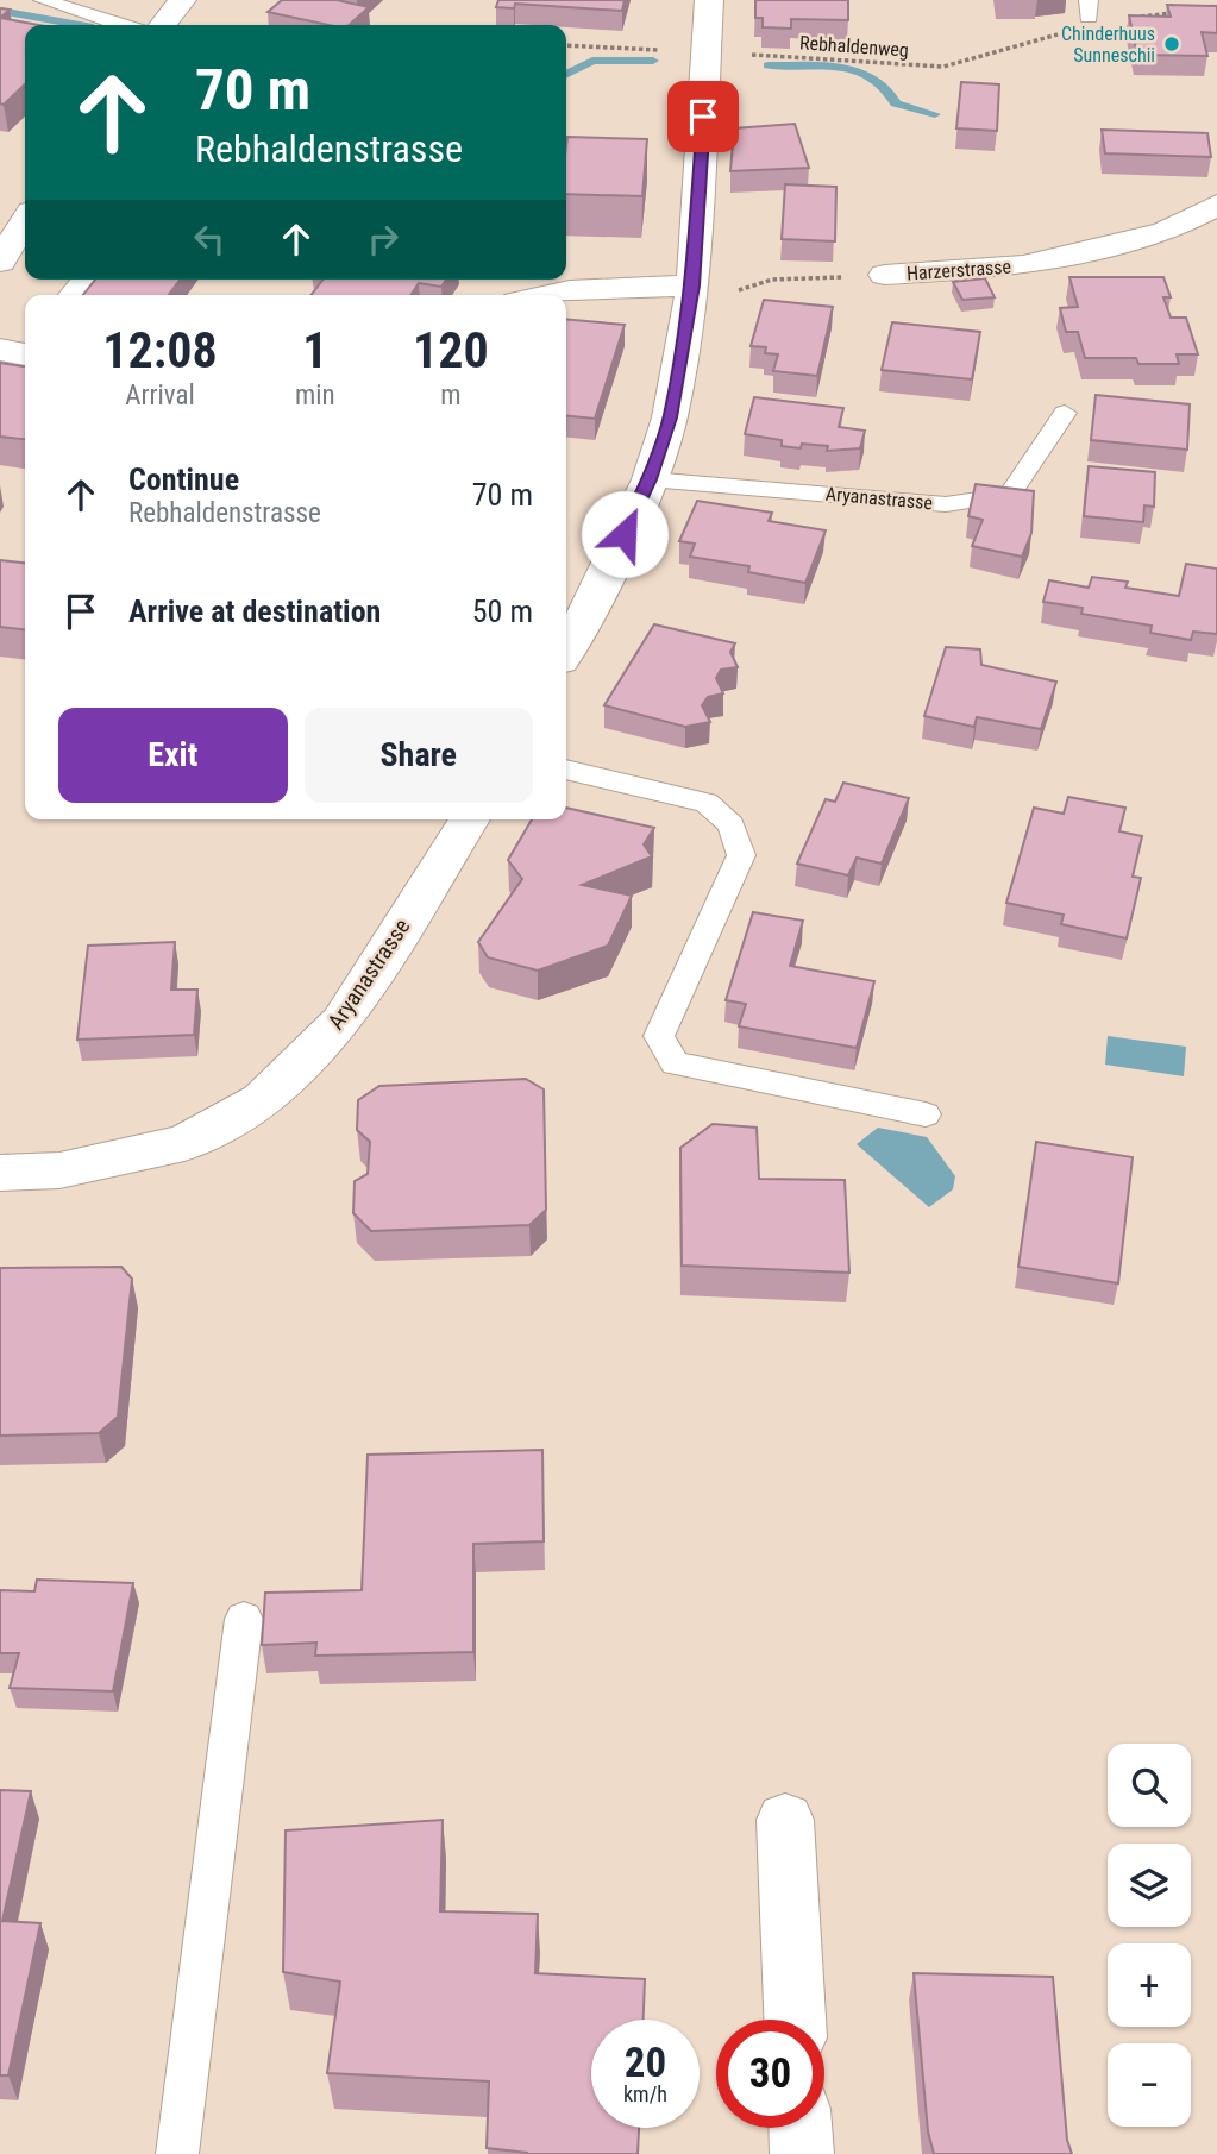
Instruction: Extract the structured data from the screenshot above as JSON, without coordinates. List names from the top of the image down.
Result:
{
  "streets": {
    "street": ["Harzerstrasse", "Aryanastrasse"],
    "path": ["Rebhaldenweg"]
  },
  "places": ["Chinderhuus Sunneschii"],
  "page": {
    "turn": ["70 m", "Rebhaldenstrasse"],
    "eta": [
      "12:08",
      "Arrival",
      "1",
      "min",
      "120",
      "m"
    ],
    "list": [
      {
        "name": "Continue",
        "note": "Rebhaldenstrasse",
        "value": "70 m"
      },
      {
        "name": "Arrive at destination",
        "value": "50 m"
      }
    ],
    "buttons": ["Exit", "Share"],
    "map_buttons": ["+", "−"],
    "speed": "20 km/h",
    "limit": "30"
  }
}
